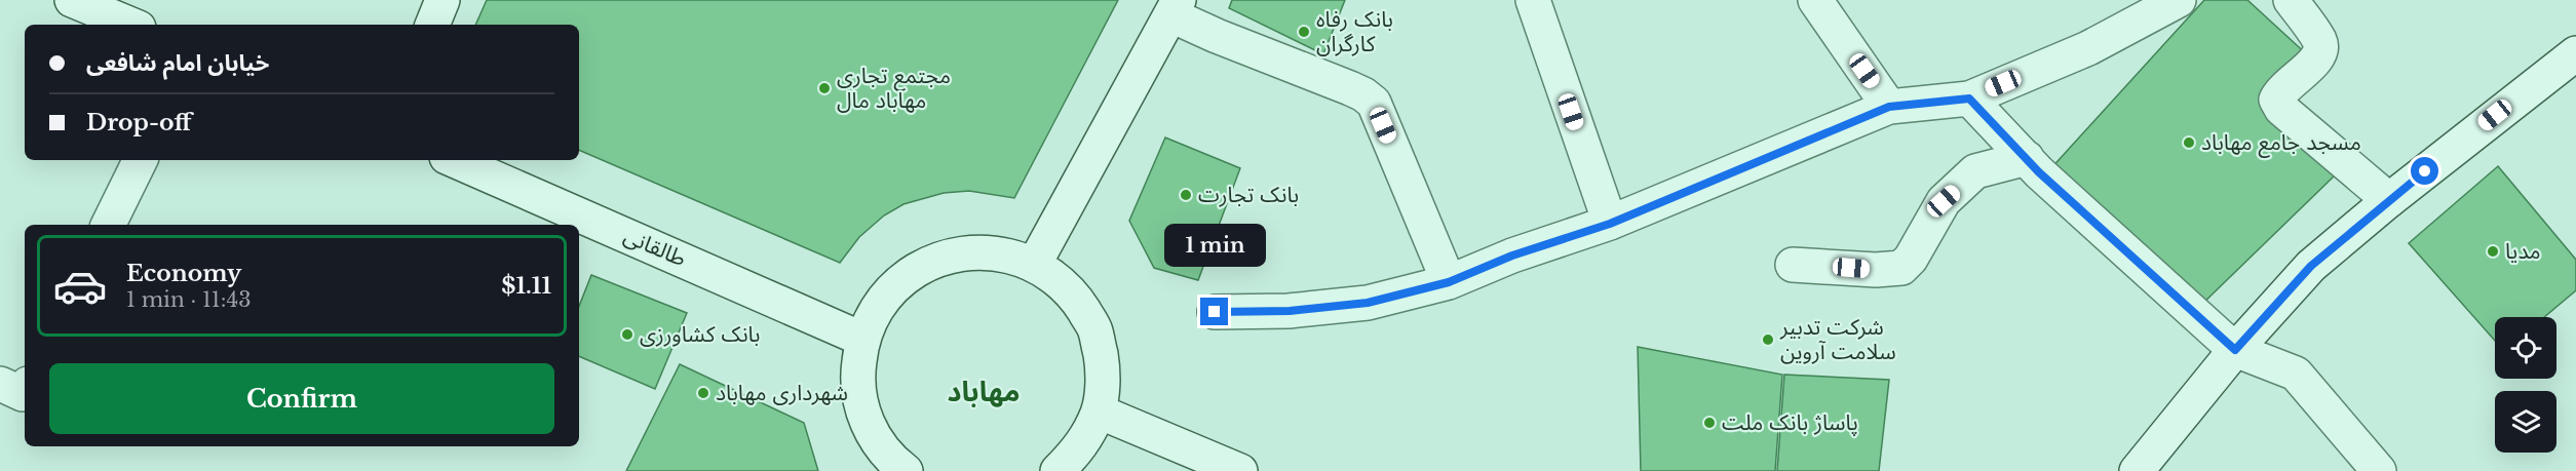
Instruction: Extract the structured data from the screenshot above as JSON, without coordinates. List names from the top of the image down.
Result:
{
  "streets": {
    "street": ["طالقانی"]
  },
  "districts": ["مهاباد"],
  "places": [
    "بانک رفاه کارگران",
    "مجتمع تجاری مهاباد مال",
    "مسجد جامع مهاباد",
    "بانک تجارت",
    "مدیا",
    "بانک کشاورزی",
    "شرکت تدبیر سلامت آروین",
    "شهرداری مهاباد",
    "پاساژ بانک ملت"
  ],
  "page": {
    "banner": ["خیابان امام شافعی", "Drop-off"],
    "bubble": "1 min",
    "list": [
      {
        "name": "Economy",
        "note": "1 min · 11:43",
        "value": "$1.11"
      }
    ],
    "buttons": "Confirm"
  }
}
